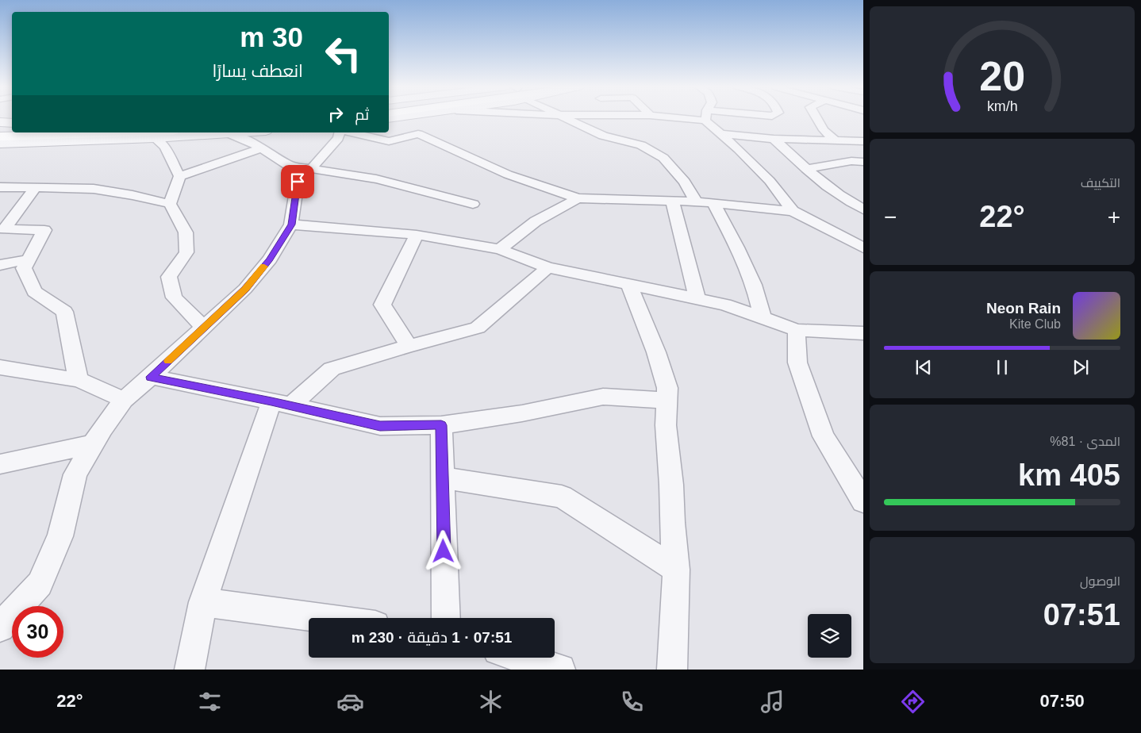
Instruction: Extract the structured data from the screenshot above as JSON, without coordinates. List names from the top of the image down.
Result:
{
  "page": {
    "turn": ["30 m", "انعطف يسارًا"],
    "then": "ثم",
    "tile": [
      "التكييف",
      ["المدى · 81%", "405 km"],
      ["الوصول", "07:51"]
    ],
    "heat": ["−", "22°", "+"],
    "song": ["Neon Rain", "Kite Club"],
    "limit": "30",
    "trip": "07:51 · 1 دقيقة · 230 m",
    "tabs": ["07:50", "22°"],
    "gauge": ["20", "km/h"]
  }
}
